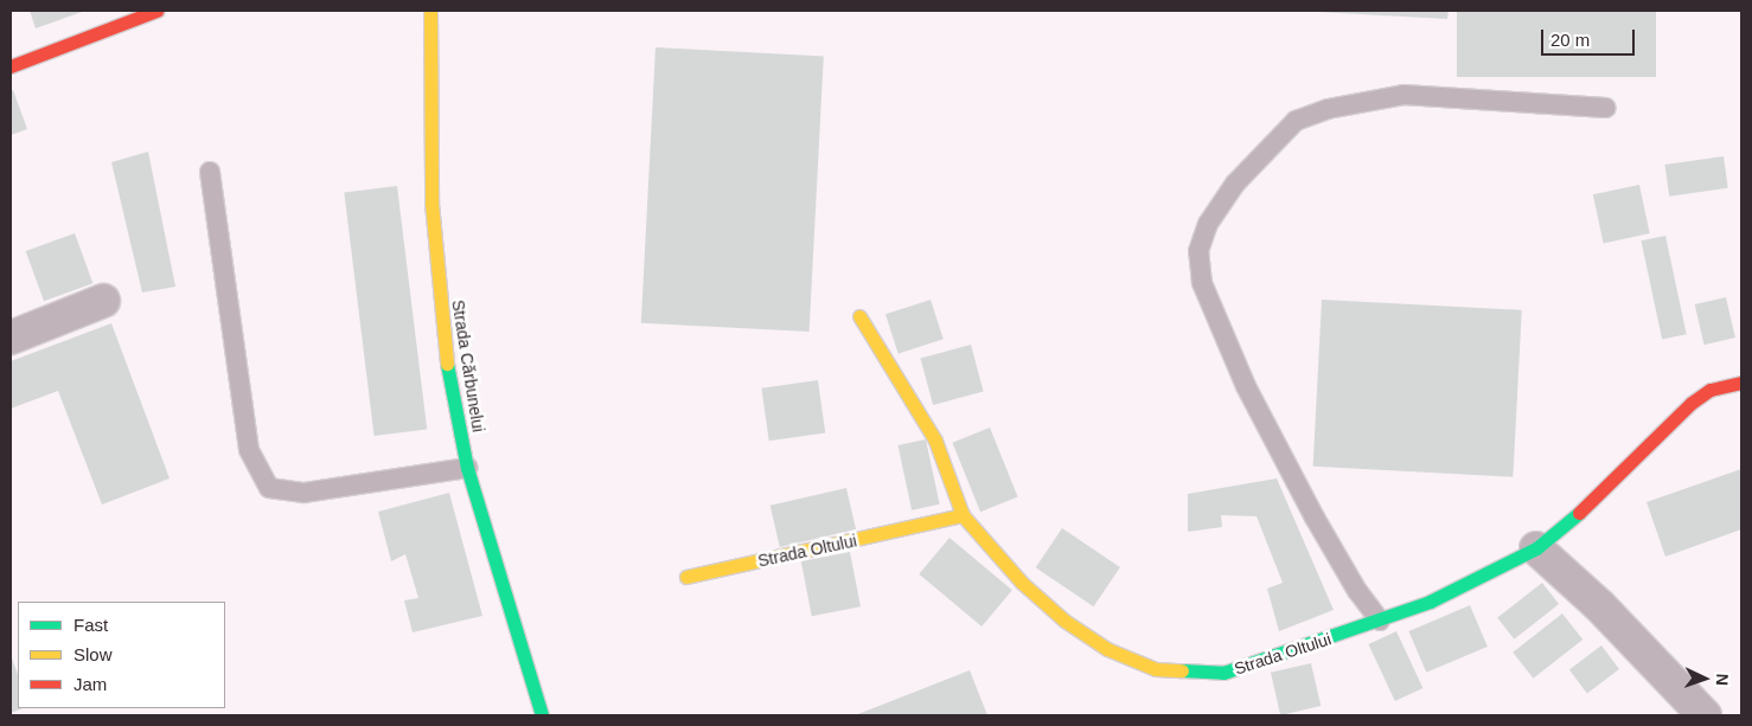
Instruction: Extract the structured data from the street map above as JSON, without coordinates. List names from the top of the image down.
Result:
{
  "streets": {
    "street": ["Strada Cărbunelui", "Strada Oltului"]
  },
  "legend": ["Fast", "Slow", "Jam"],
  "scale_bar": "20 m",
  "north": "right"
}
